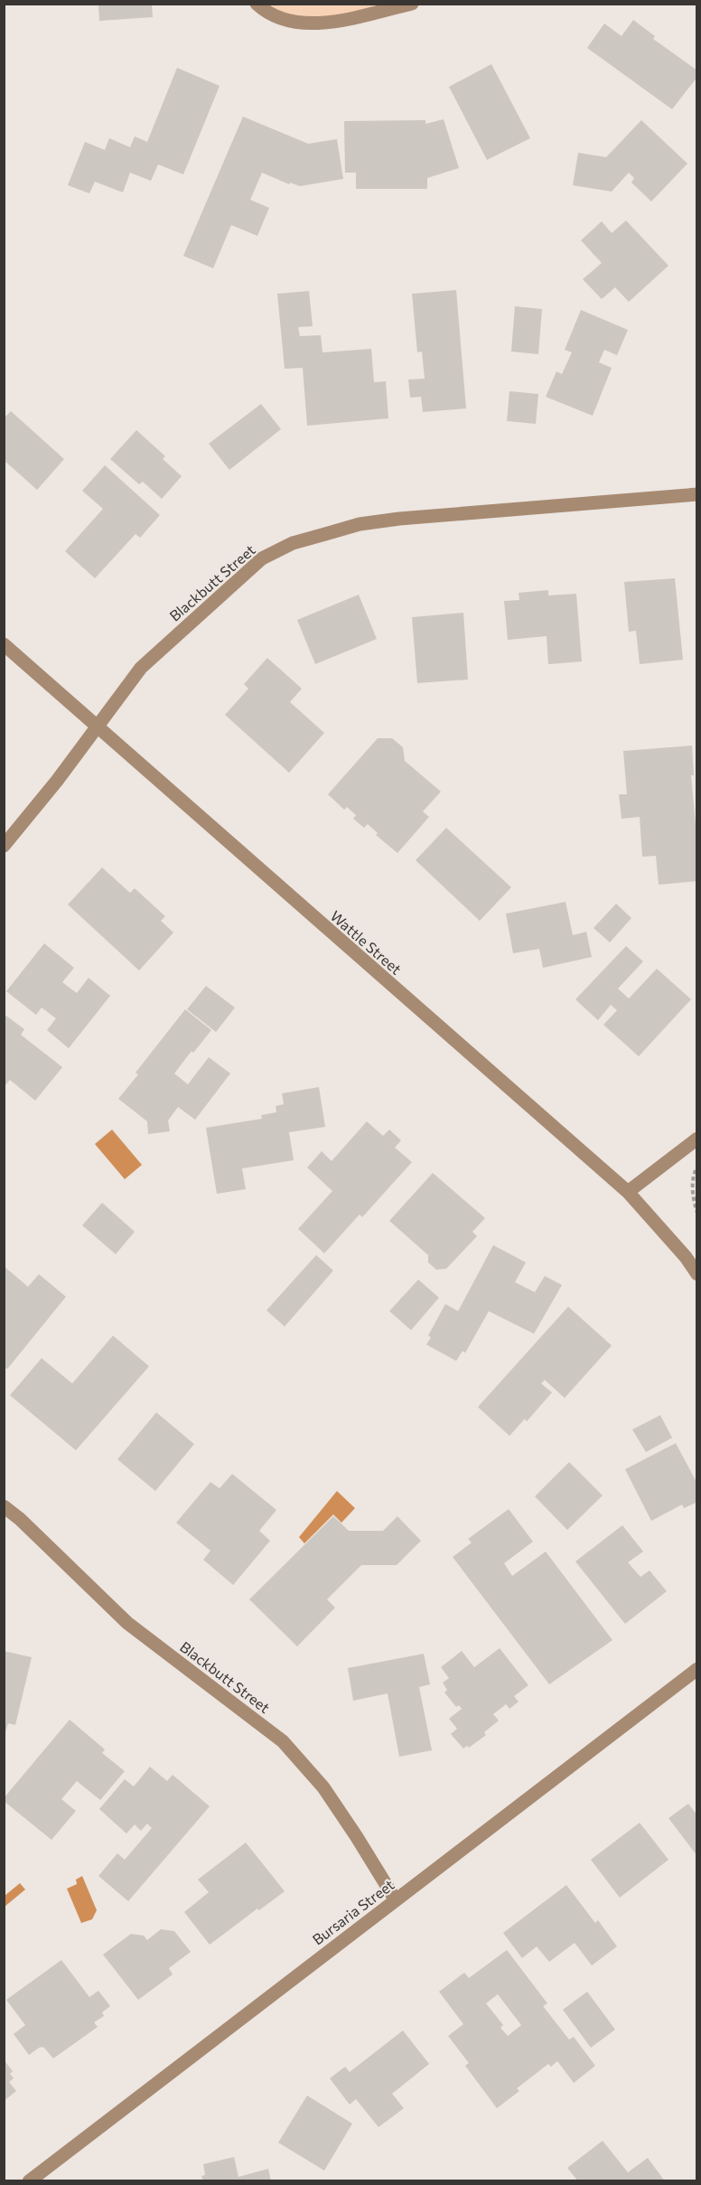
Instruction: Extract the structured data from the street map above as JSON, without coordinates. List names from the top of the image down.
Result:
{
  "streets": {
    "street": ["Blackbutt Street", "Wattle Street", "Bursaria Street"]
  },
  "crossings": [
    ["Blackbutt Street", "Wattle Street"],
    ["Blackbutt Street", "Bursaria Street"]
  ]
}
